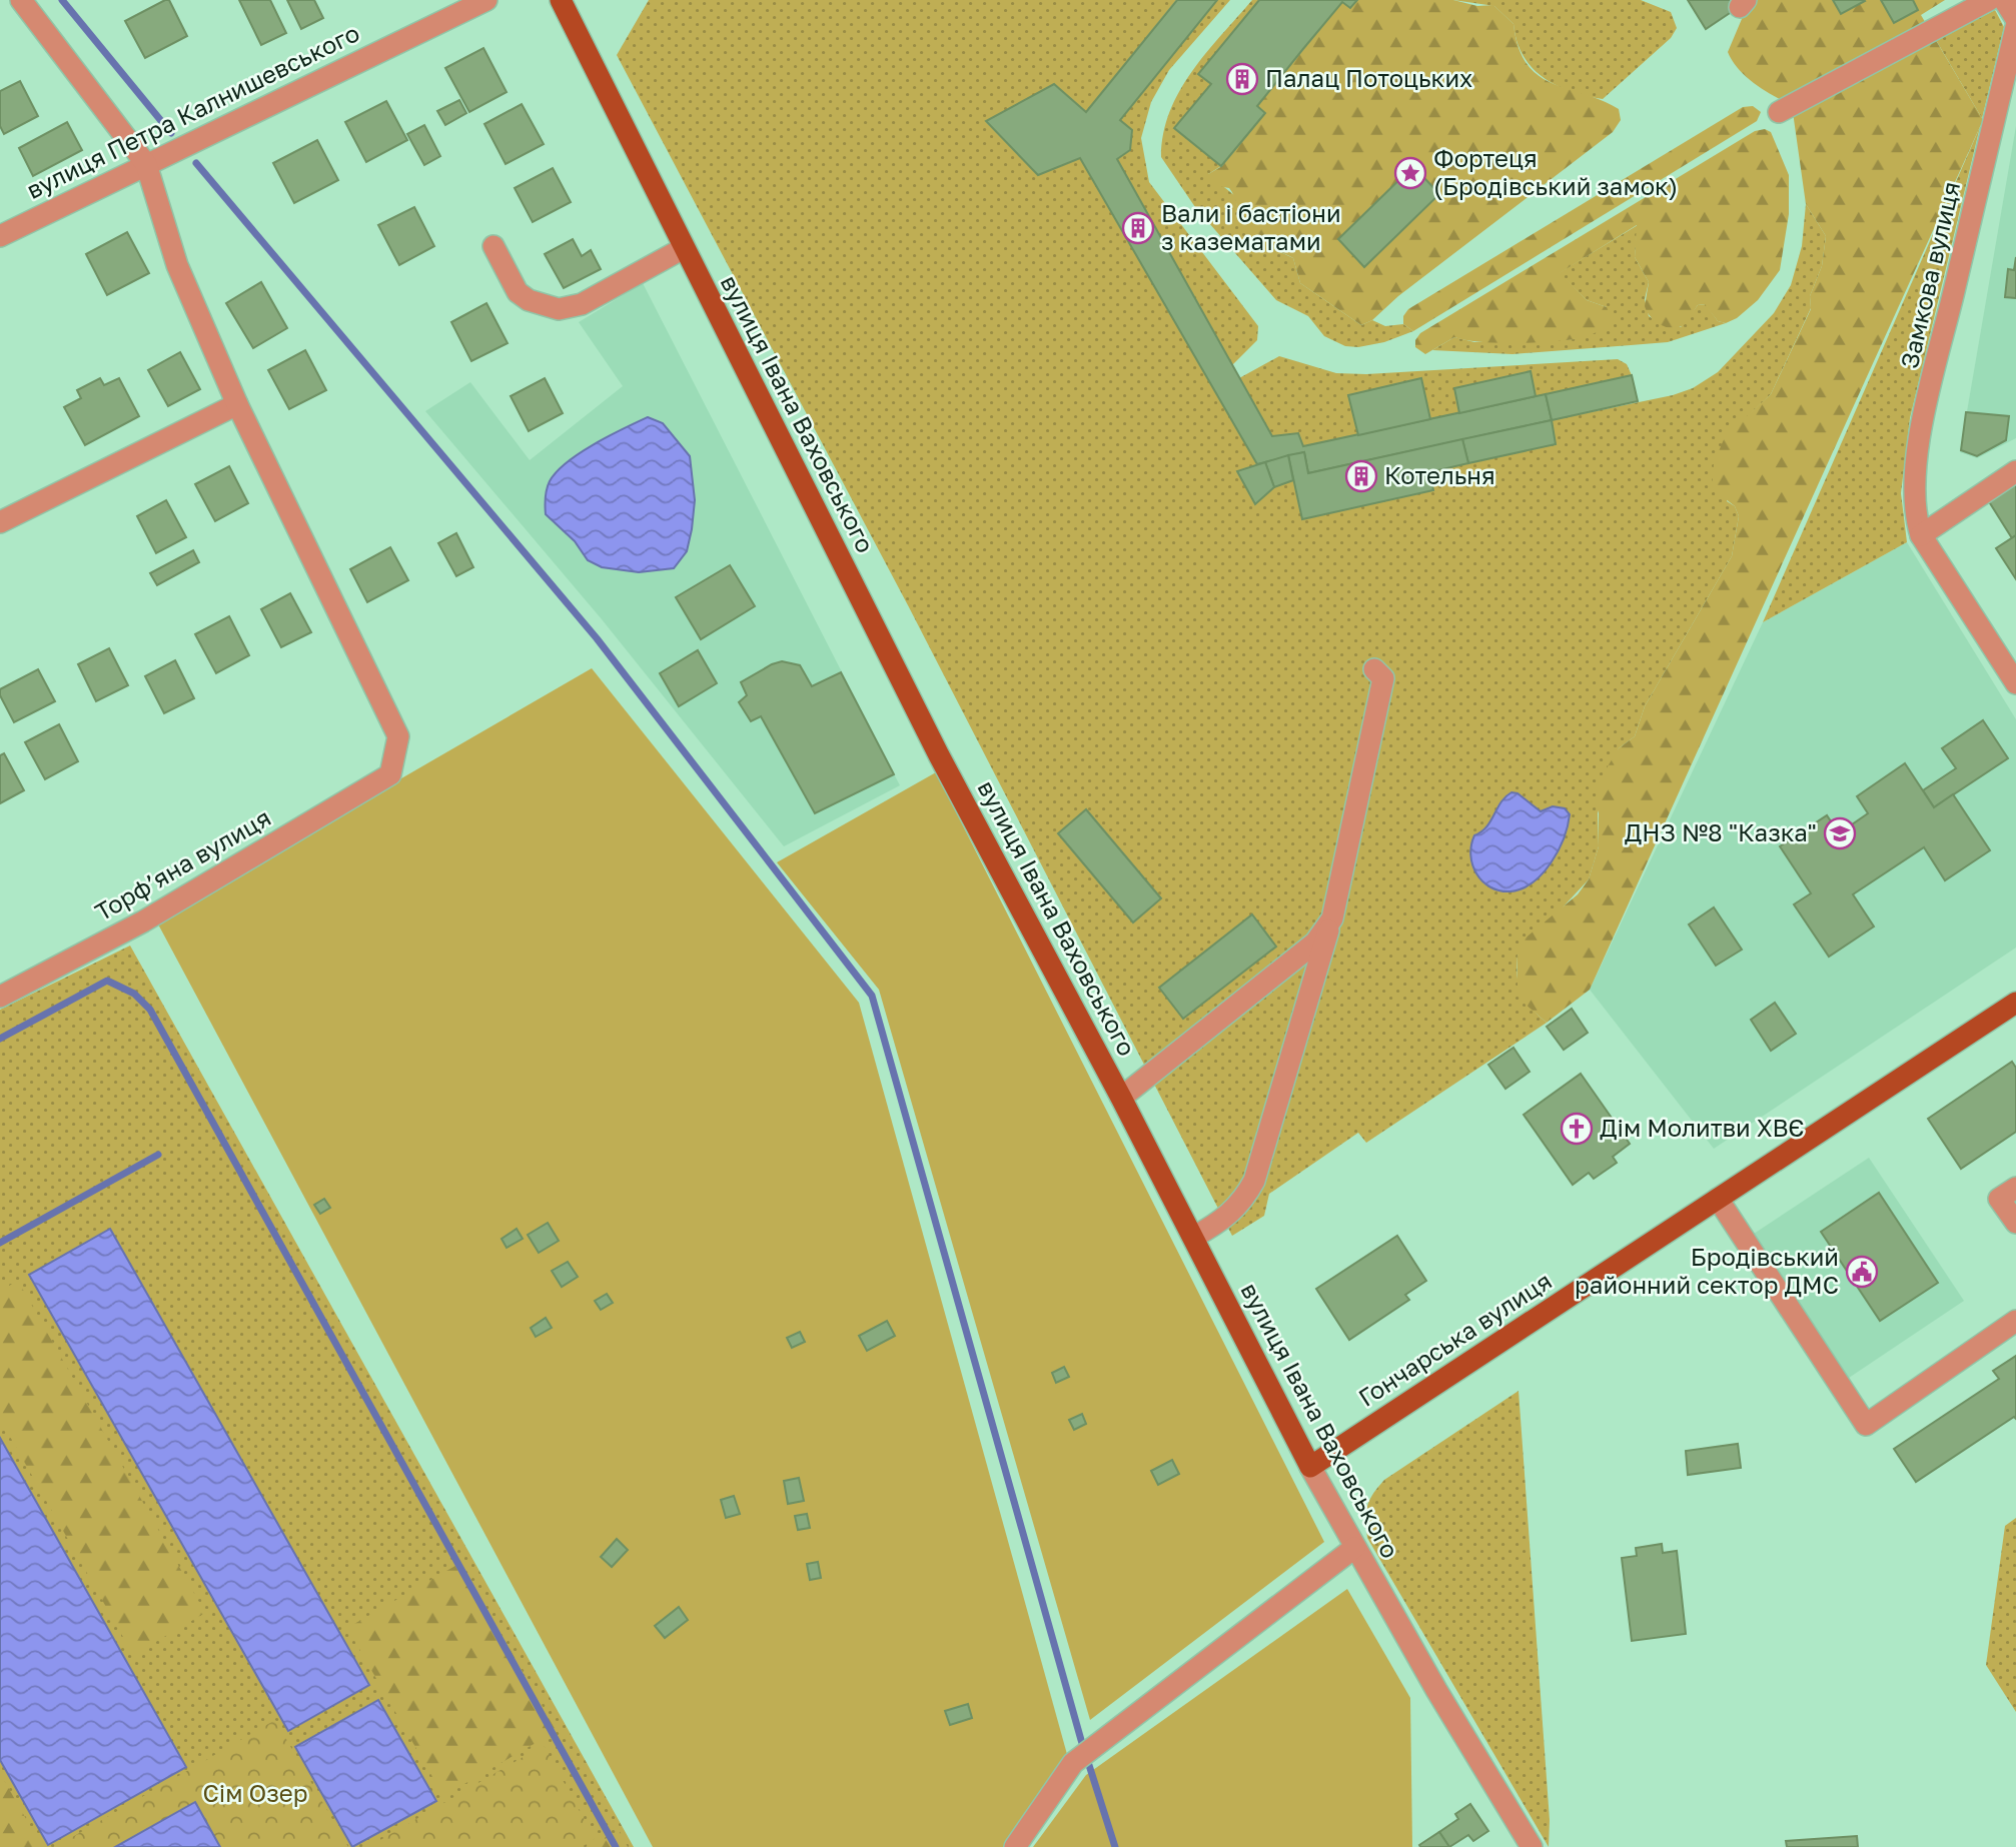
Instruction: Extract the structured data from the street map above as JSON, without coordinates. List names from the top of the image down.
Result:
{
  "streets": {
    "main road": ["вулиця Івана Ваховського", "Гончарська вулиця"],
    "street": ["вулиця Петра Калнишевського", "Замкова вулиця", "Торфʼяна вулиця"]
  },
  "crossings": [
    ["вулиця Івана Ваховського", "Гончарська вулиця"]
  ],
  "parks": ["Сім Озер"],
  "places": {
    "building": ["Палац Потоцьких", "Вали і бастіони з казематами", "Котельня"],
    "place": ["Фортеця (Бродівський замок)"],
    "school or university": ["ДНЗ №8 \"Казка\""],
    "church": ["Дім Молитви ХВЄ"],
    "public building": ["Бродівський районний сектор ДМС"]
  }
}
